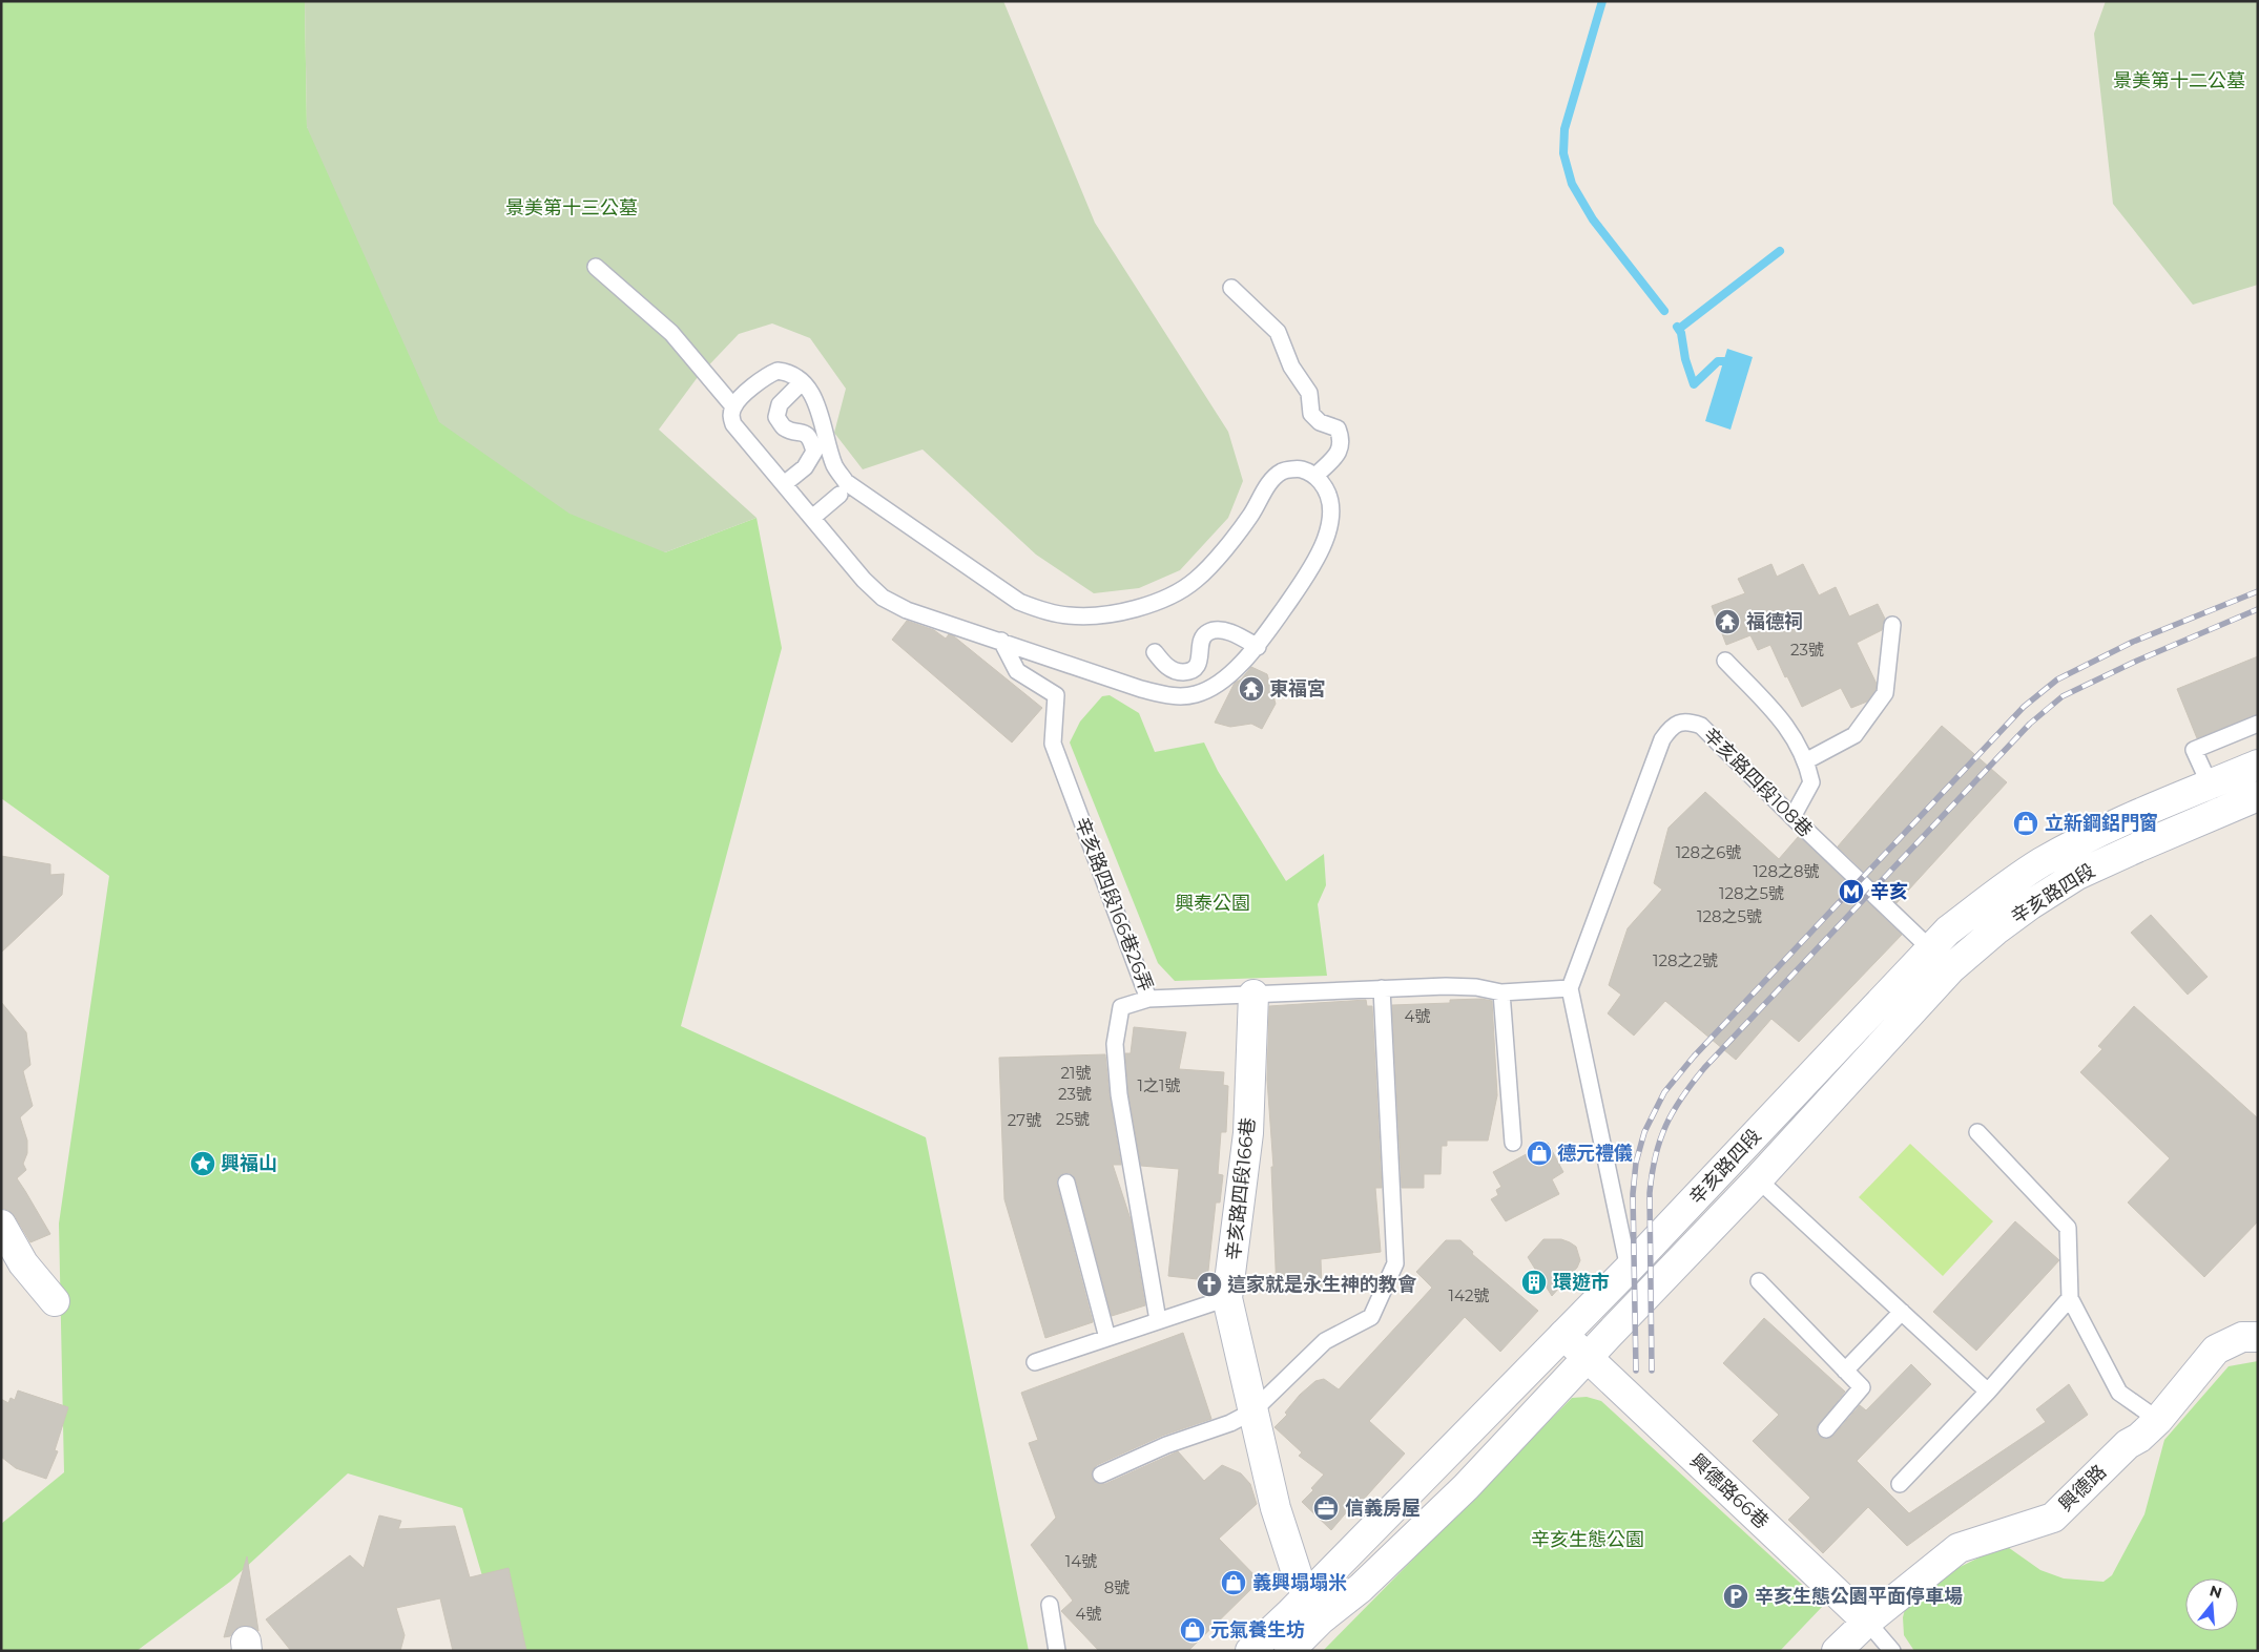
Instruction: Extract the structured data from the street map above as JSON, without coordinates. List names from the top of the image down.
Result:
{
  "streets": {
    "main road": [
      "辛亥路四段",
      "辛亥路四段166巷",
      "興德路",
      "興德路66巷"
    ],
    "lane": ["辛亥路四段108巷", "辛亥路四段166巷26弄"]
  },
  "crossings": [
    ["辛亥路四段108巷", "辛亥路四段"],
    ["辛亥路四段108巷", "辛亥路四段166巷26弄"],
    ["辛亥路四段", "辛亥路四段166巷"],
    ["辛亥路四段", "興德路66巷"],
    ["辛亥路四段166巷26弄", "辛亥路四段166巷"],
    ["興德路", "興德路66巷"]
  ],
  "parks": [
    "景美第十二公墓",
    "景美第十三公墓",
    "興泰公園",
    "辛亥生態公園"
  ],
  "places": {
    "temple": ["福德祠", "東福宮"],
    "shop": [
      "立新鋼鋁門窗",
      "德元禮儀",
      "義興塌塌米",
      "元氣養生坊"
    ],
    "metro station": ["辛亥"],
    "place": ["興福山"],
    "building": ["環遊市"],
    "church": ["這家就是永生神的教會"],
    "office": ["信義房屋"],
    "parking": ["辛亥生態公園平面停車場"]
  },
  "house_numbers": [
    "23號",
    "128之6號",
    "128之8號",
    "128之5號",
    "128之5號",
    "128之2號",
    "4號",
    "21號",
    "1之1號",
    "23號",
    "25號",
    "27號",
    "142號",
    "14號",
    "8號",
    "4號"
  ],
  "north": "top"
}
